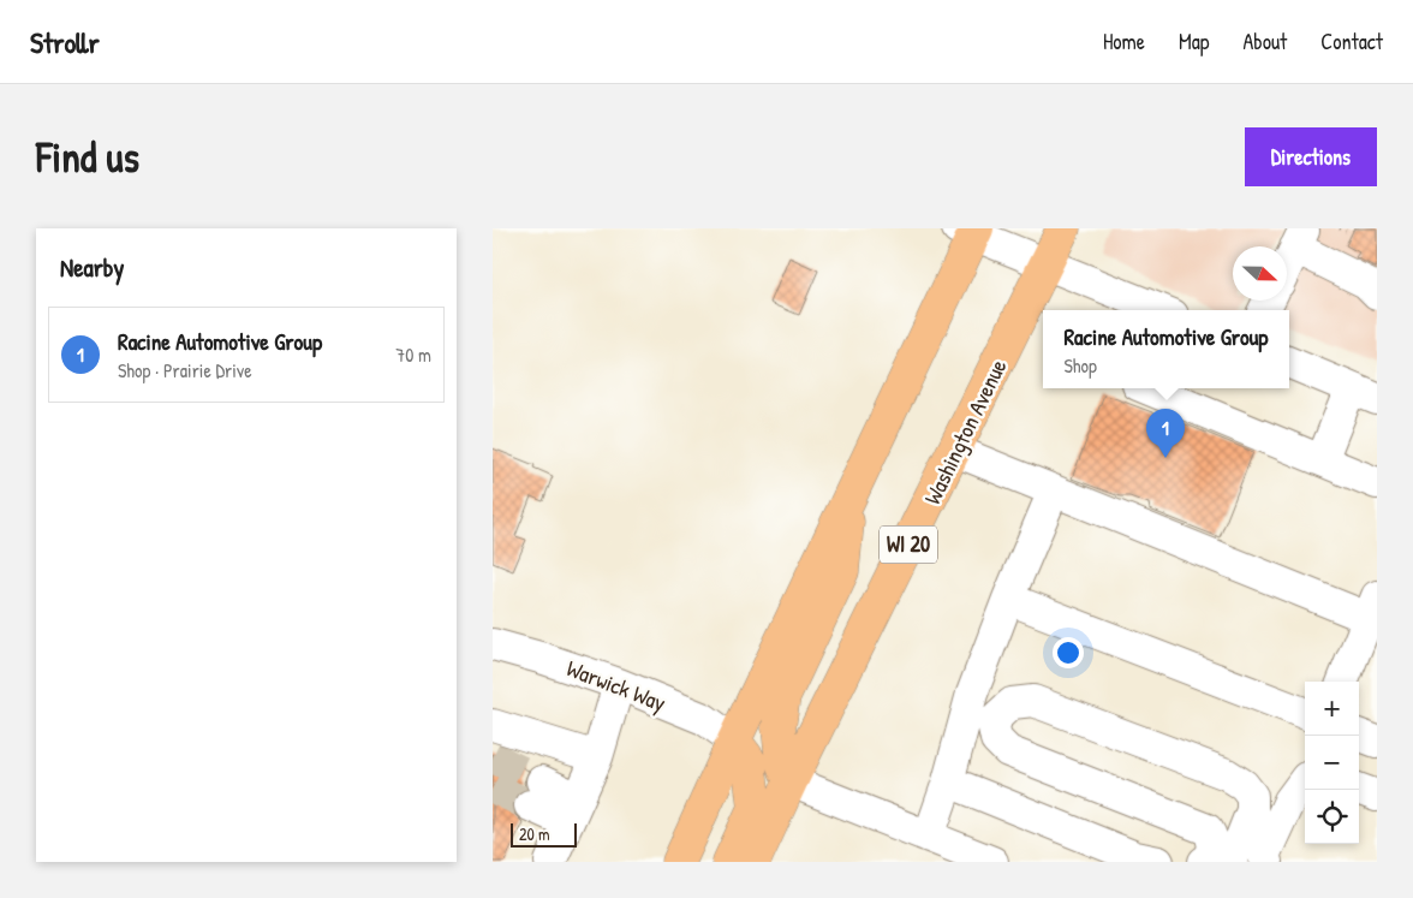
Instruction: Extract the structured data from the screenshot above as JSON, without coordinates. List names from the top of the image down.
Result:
{
  "streets": {
    "main road": ["Washington Avenue", "WI 20"],
    "street": ["Warwick Way"]
  },
  "scale_bar": "20 m",
  "north": "right",
  "page": {
    "header": "Strollr",
    "nav": [
      "Home",
      "Map",
      "About",
      "Contact"
    ],
    "buttons": "Directions",
    "title": "Find us",
    "heading": "Nearby",
    "list": [
      {
        "mark": "1",
        "name": "Racine Automotive Group",
        "note": "Shop · Prairie Drive",
        "value": "70 m"
      }
    ],
    "popup": ["Racine Automotive Group", "Shop"],
    "pins": "1",
    "map_buttons": ["+", "−"],
    "scale": "20 m"
  }
}
